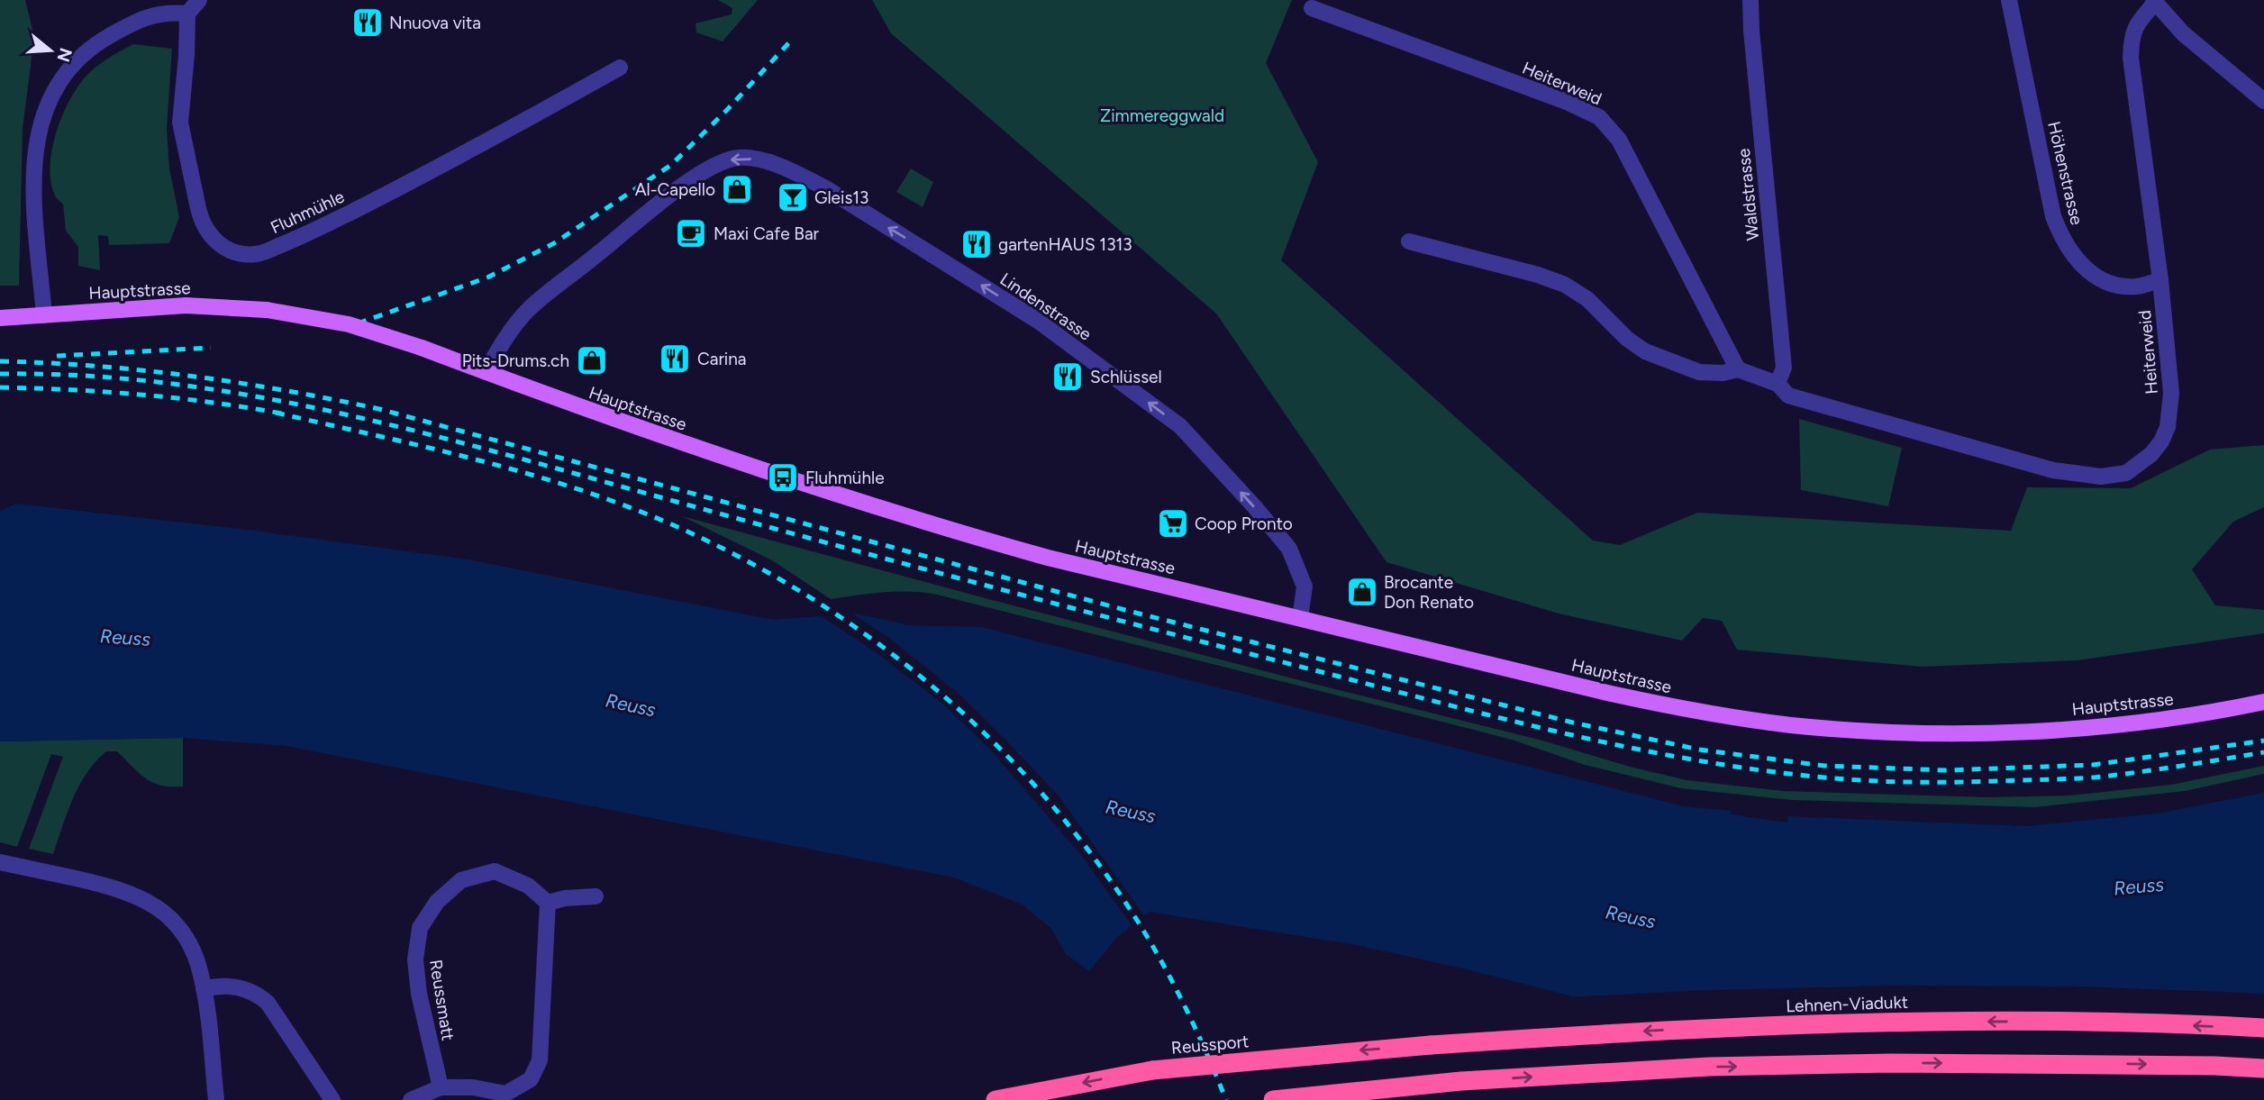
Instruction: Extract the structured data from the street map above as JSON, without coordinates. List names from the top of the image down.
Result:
{
  "streets": {
    "highway": ["Lehnen-Viadukt", "Reussport"],
    "main road": ["Hauptstrasse"],
    "street": [
      "Heiterweid",
      "Höhenstrasse",
      "Waldstrasse",
      "Fluhmühle",
      "Lindenstrasse",
      "Reussmatt"
    ]
  },
  "crossings": [
    ["Heiterweid", "Höhenstrasse"],
    ["Heiterweid", "Waldstrasse"],
    ["Hauptstrasse", "Lindenstrasse"],
    ["Lehnen-Viadukt", "Reussport"]
  ],
  "water": ["Reuss"],
  "parks": ["Zimmereggwald"],
  "places": {
    "restaurant": [
      "Nnuova vita",
      "gartenHAUS 1313",
      "Carina",
      "Schlüssel"
    ],
    "shop": ["Al-Capello", "Pits-Drums.ch", "Brocante Don Renato"],
    "bar": ["Gleis13"],
    "cafe": ["Maxi Cafe Bar"],
    "bus stop": ["Fluhmühle"],
    "supermarket": ["Coop Pronto"]
  },
  "north": "right"
}
